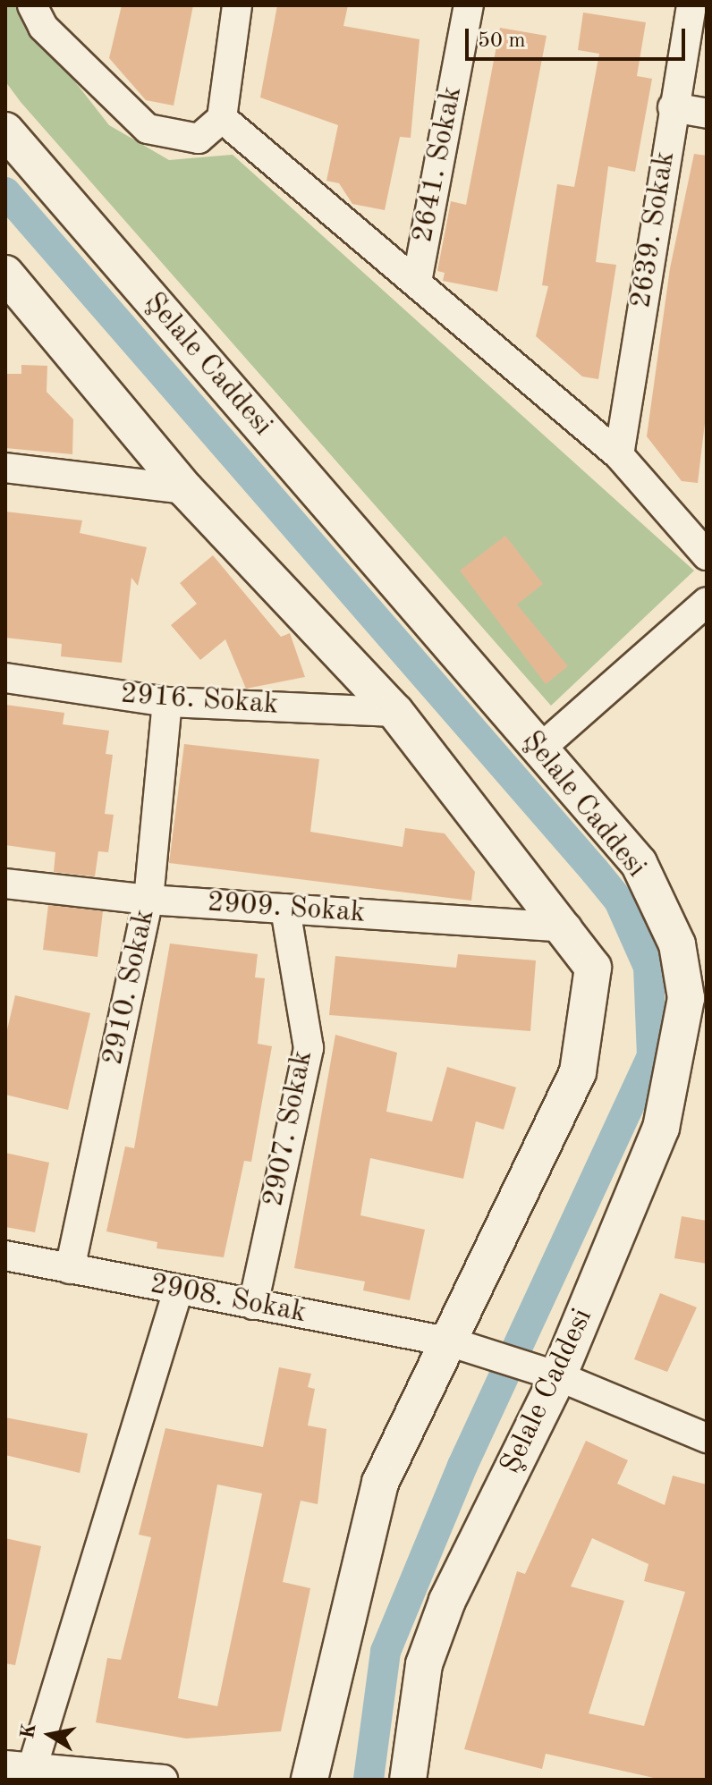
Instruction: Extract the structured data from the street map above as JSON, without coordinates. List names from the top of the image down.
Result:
{
  "streets": {
    "street": [
      "2641. Sokak",
      "2639. Sokak",
      "Şelale Caddesi",
      "2916. Sokak",
      "2909. Sokak",
      "2910. Sokak",
      "2907. Sokak",
      "2908. Sokak"
    ]
  },
  "crossings": [
    ["Şelale Caddesi", "2908. Sokak"],
    ["2916. Sokak", "2910. Sokak"],
    ["2909. Sokak", "2910. Sokak"],
    ["2909. Sokak", "2907. Sokak"],
    ["2910. Sokak", "2908. Sokak"],
    ["2907. Sokak", "2908. Sokak"]
  ],
  "scale_bar": "50 m",
  "north": "left"
}
